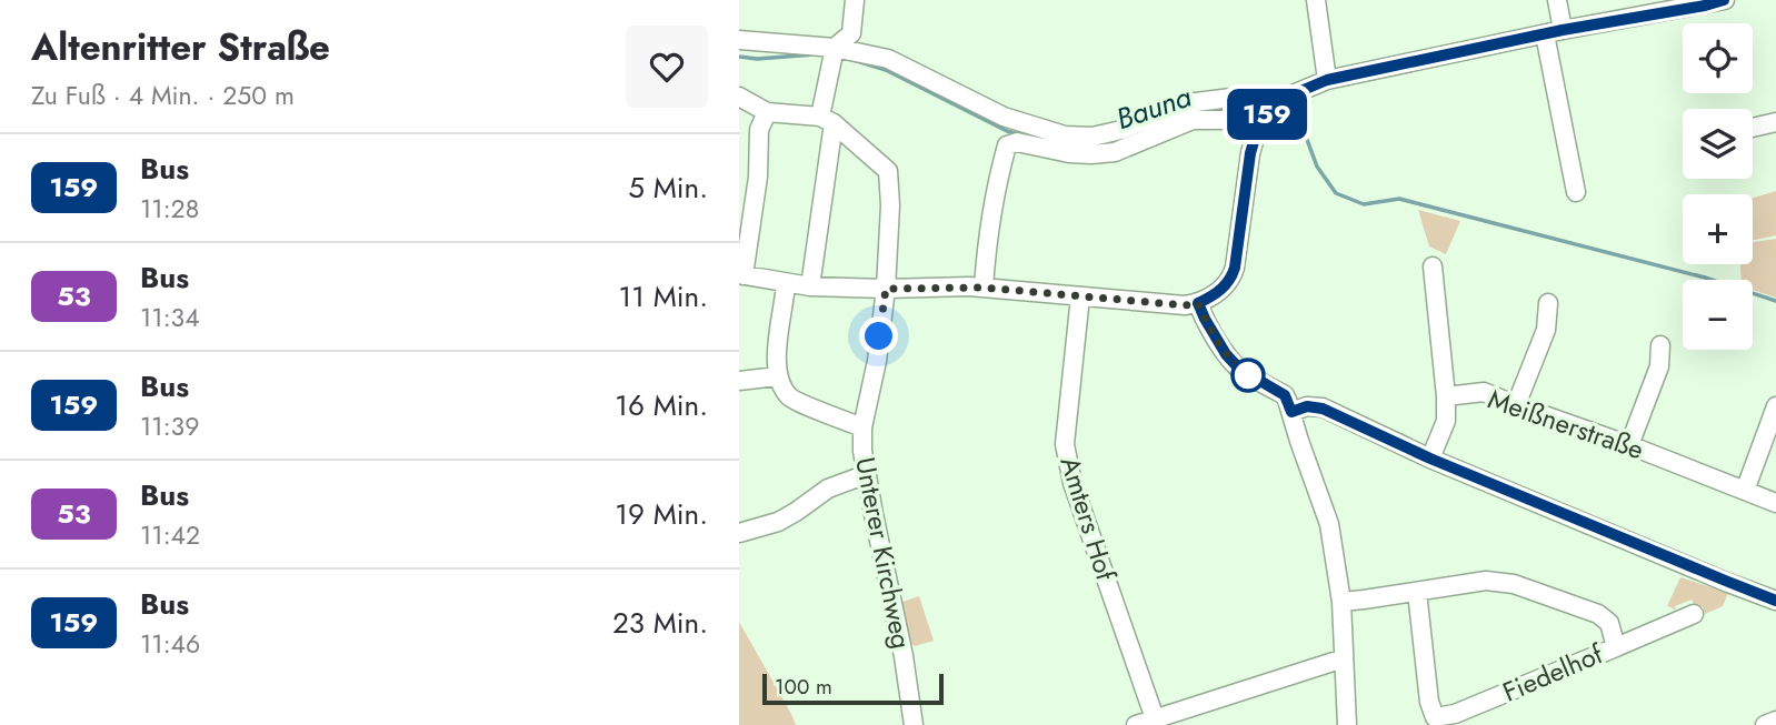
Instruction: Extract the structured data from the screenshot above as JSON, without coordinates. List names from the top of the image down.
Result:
{
  "streets": {
    "street": [
      "Meißnerstraße",
      "Amters Hof",
      "Unterer Kirchweg",
      "Fiedelhof"
    ]
  },
  "water": ["Bauna"],
  "lines": ["bus line 159"],
  "scale_bar": "100 m",
  "page": {
    "heading": ["Altenritter Straße", "Zu Fuß · 4 Min. · 250 m"],
    "on_map": "159",
    "map_buttons": ["+", "−"],
    "list": [
      {
        "mark": "159",
        "name": "Bus",
        "note": "11:28",
        "value": "5 Min."
      },
      {
        "mark": "53",
        "name": "Bus",
        "note": "11:34",
        "value": "11 Min."
      },
      {
        "mark": "159",
        "name": "Bus",
        "note": "11:39",
        "value": "16 Min."
      },
      {
        "mark": "53",
        "name": "Bus",
        "note": "11:42",
        "value": "19 Min."
      },
      {
        "mark": "159",
        "name": "Bus",
        "note": "11:46",
        "value": "23 Min."
      }
    ],
    "scale": "100 m"
  }
}
